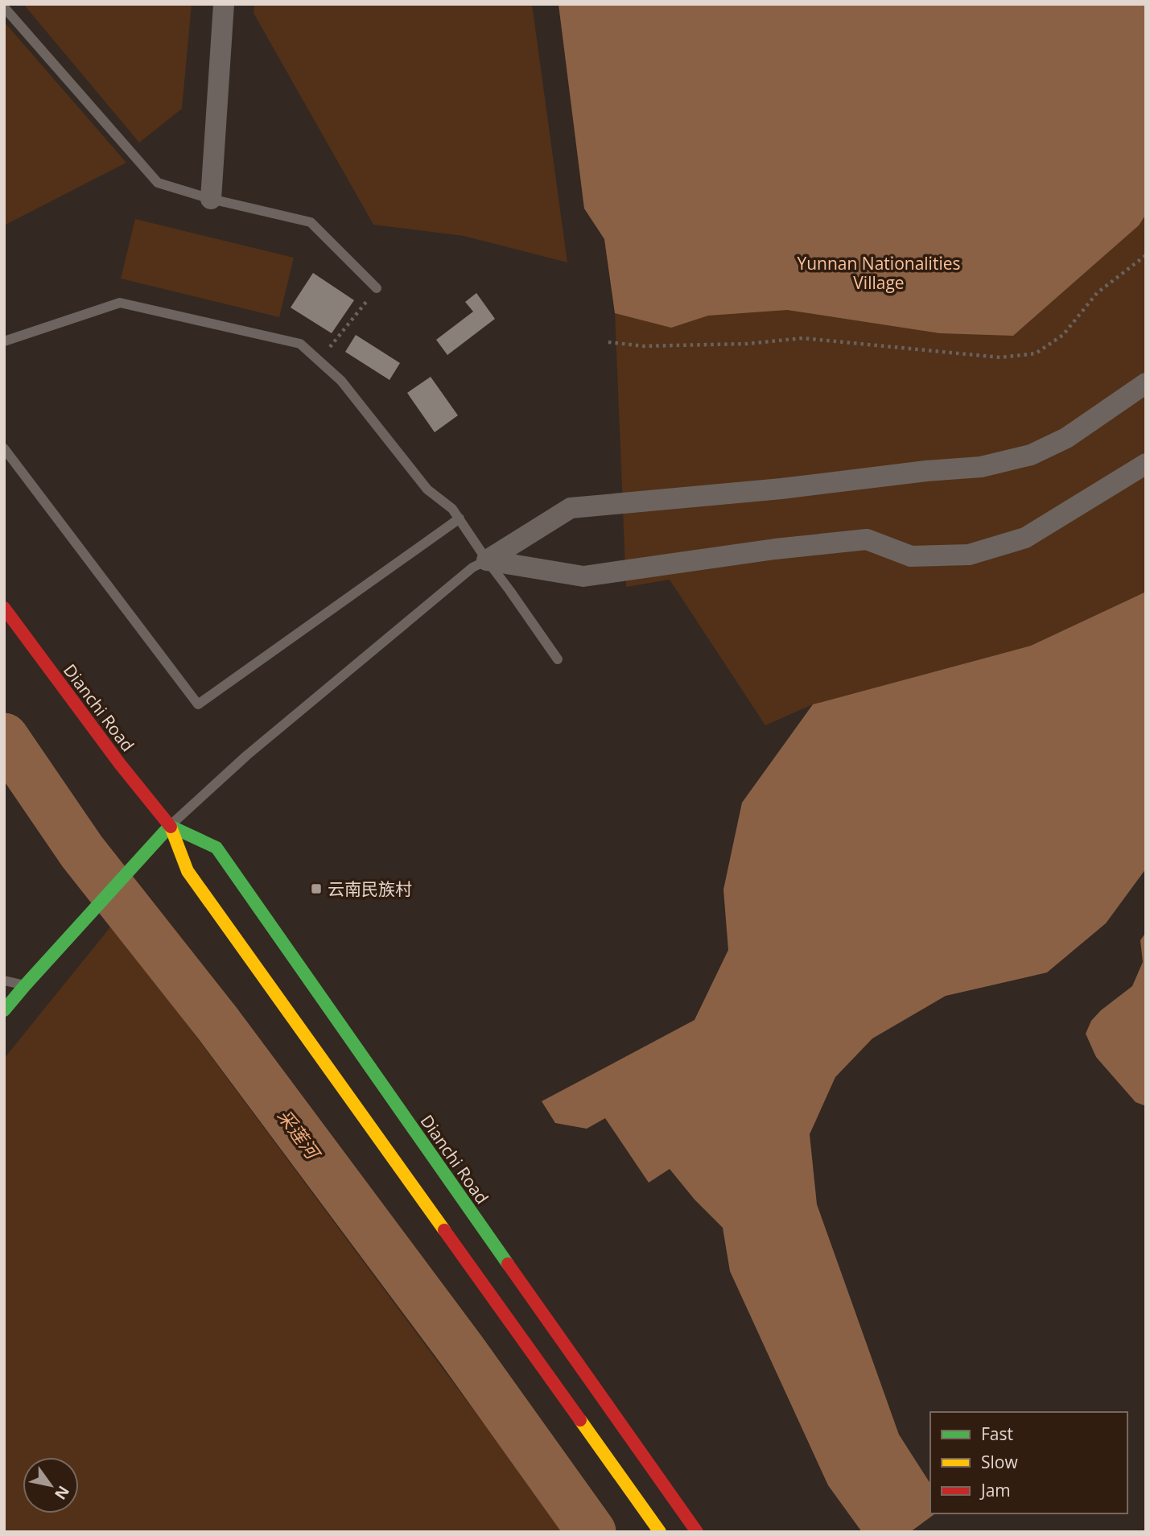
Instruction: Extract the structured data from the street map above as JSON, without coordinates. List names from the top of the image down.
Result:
{
  "streets": {
    "main road": ["Dianchi Road"]
  },
  "water": ["采莲河"],
  "parks": ["Yunnan Nationalities Village"],
  "places": {
    "transit": ["云南民族村"]
  },
  "legend": ["Fast", "Slow", "Jam"],
  "north": "bottom right"
}
